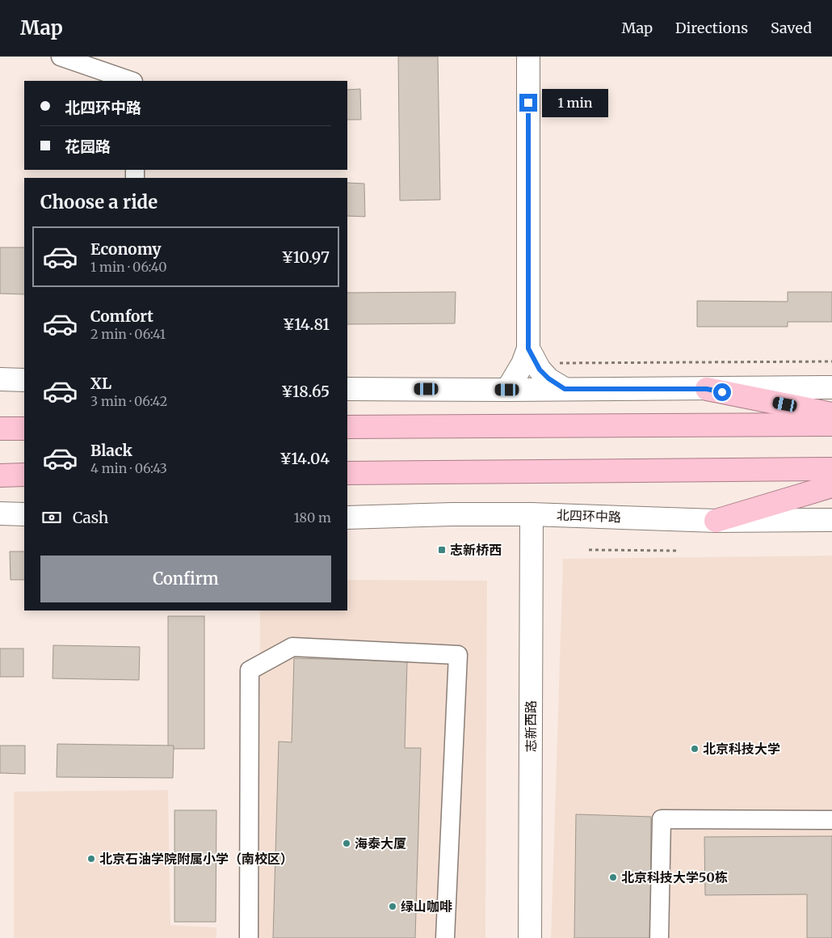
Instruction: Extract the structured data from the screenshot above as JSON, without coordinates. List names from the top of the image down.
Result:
{
  "streets": {
    "street": ["北四环中路", "志新西路"]
  },
  "crossings": [
    ["北四环中路", "志新西路"]
  ],
  "places": {
    "transit": ["志新桥西"],
    "other": [
      "北京科技大学",
      "海泰大厦",
      "北京石油学院附属小学（南校区）",
      "北京科技大学50栋",
      "绿山咖啡"
    ]
  },
  "page": {
    "header": "Map",
    "nav": ["Map", "Directions", "Saved"],
    "banner": ["北四环中路", "花园路"],
    "bubble": "1 min",
    "heading": "Choose a ride",
    "list": [
      {
        "name": "Economy",
        "note": "1 min · 06:40",
        "value": "¥10.97"
      },
      {
        "name": "Comfort",
        "note": "2 min · 06:41",
        "value": "¥14.81"
      },
      {
        "name": "XL",
        "note": "3 min · 06:42",
        "value": "¥18.65"
      },
      {
        "name": "Black",
        "note": "4 min · 06:43",
        "value": "¥14.04"
      }
    ],
    "pay": ["Cash", "180 m"],
    "buttons": "Confirm"
  }
}
